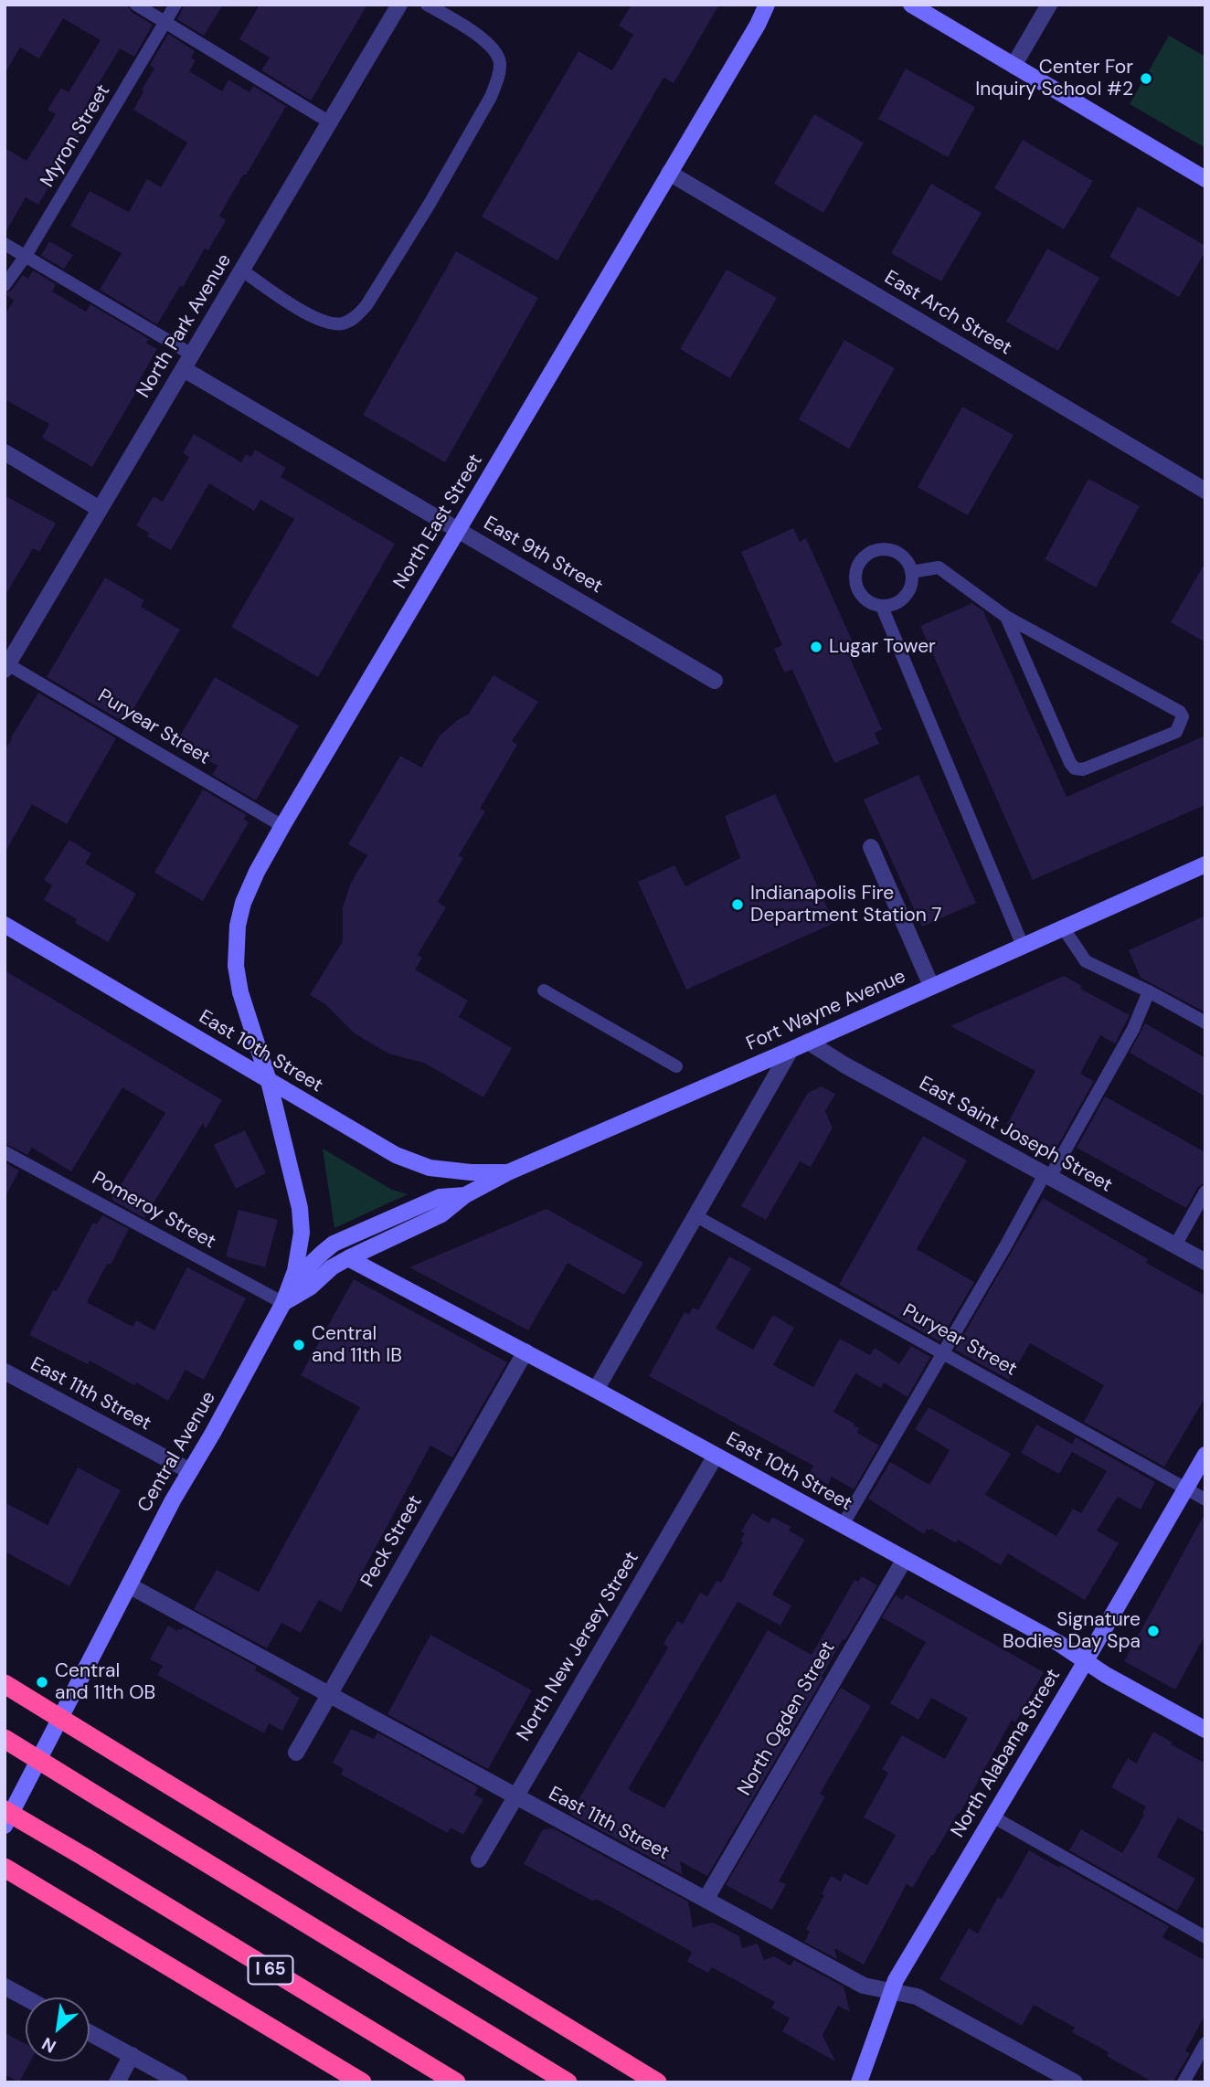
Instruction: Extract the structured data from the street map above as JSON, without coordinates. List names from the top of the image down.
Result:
{
  "streets": {
    "highway": ["I 65"],
    "main road": [
      "North East Street",
      "Fort Wayne Avenue",
      "East 10th Street",
      "Central Avenue",
      "North Alabama Street"
    ],
    "street": [
      "East Arch Street",
      "North Park Avenue",
      "East 9th Street",
      "East Saint Joseph Street",
      "East 11th Street",
      "Peck Street",
      "North New Jersey Street",
      "North Ogden Street"
    ],
    "lane": ["Myron Street", "Puryear Street", "Pomeroy Street"]
  },
  "crossings": [
    ["East Arch Street", "North East Street"],
    ["North Park Avenue", "East 9th Street"],
    ["North Park Avenue", "Puryear Street"],
    ["North East Street", "East 9th Street"],
    ["North East Street", "Puryear Street"],
    ["North East Street", "East 10th Street"],
    ["North East Street", "Central Avenue"],
    ["Puryear Street", "North Alabama Street"],
    ["Fort Wayne Avenue", "East 10th Street"],
    ["Fort Wayne Avenue", "East Saint Joseph Street"],
    ["Fort Wayne Avenue", "Pomeroy Street"],
    ["Fort Wayne Avenue", "Central Avenue"],
    ["East 10th Street", "Central Avenue"],
    ["East 10th Street", "Peck Street"],
    ["East 10th Street", "North New Jersey Street"],
    ["East 10th Street", "North Ogden Street"],
    ["East 10th Street", "North Alabama Street"],
    ["Pomeroy Street", "Central Avenue"],
    ["East 11th Street", "Central Avenue"],
    ["East 11th Street", "Peck Street"],
    ["East 11th Street", "North New Jersey Street"],
    ["East 11th Street", "North Ogden Street"],
    ["East 11th Street", "North Alabama Street"]
  ],
  "places": [
    "Center For Inquiry School #2",
    "Lugar Tower",
    "Indianapolis Fire Department Station 7",
    "Central and 11th IB",
    "Signature Bodies Day Spa",
    "Central and 11th OB"
  ],
  "north": "bottom left"
}
